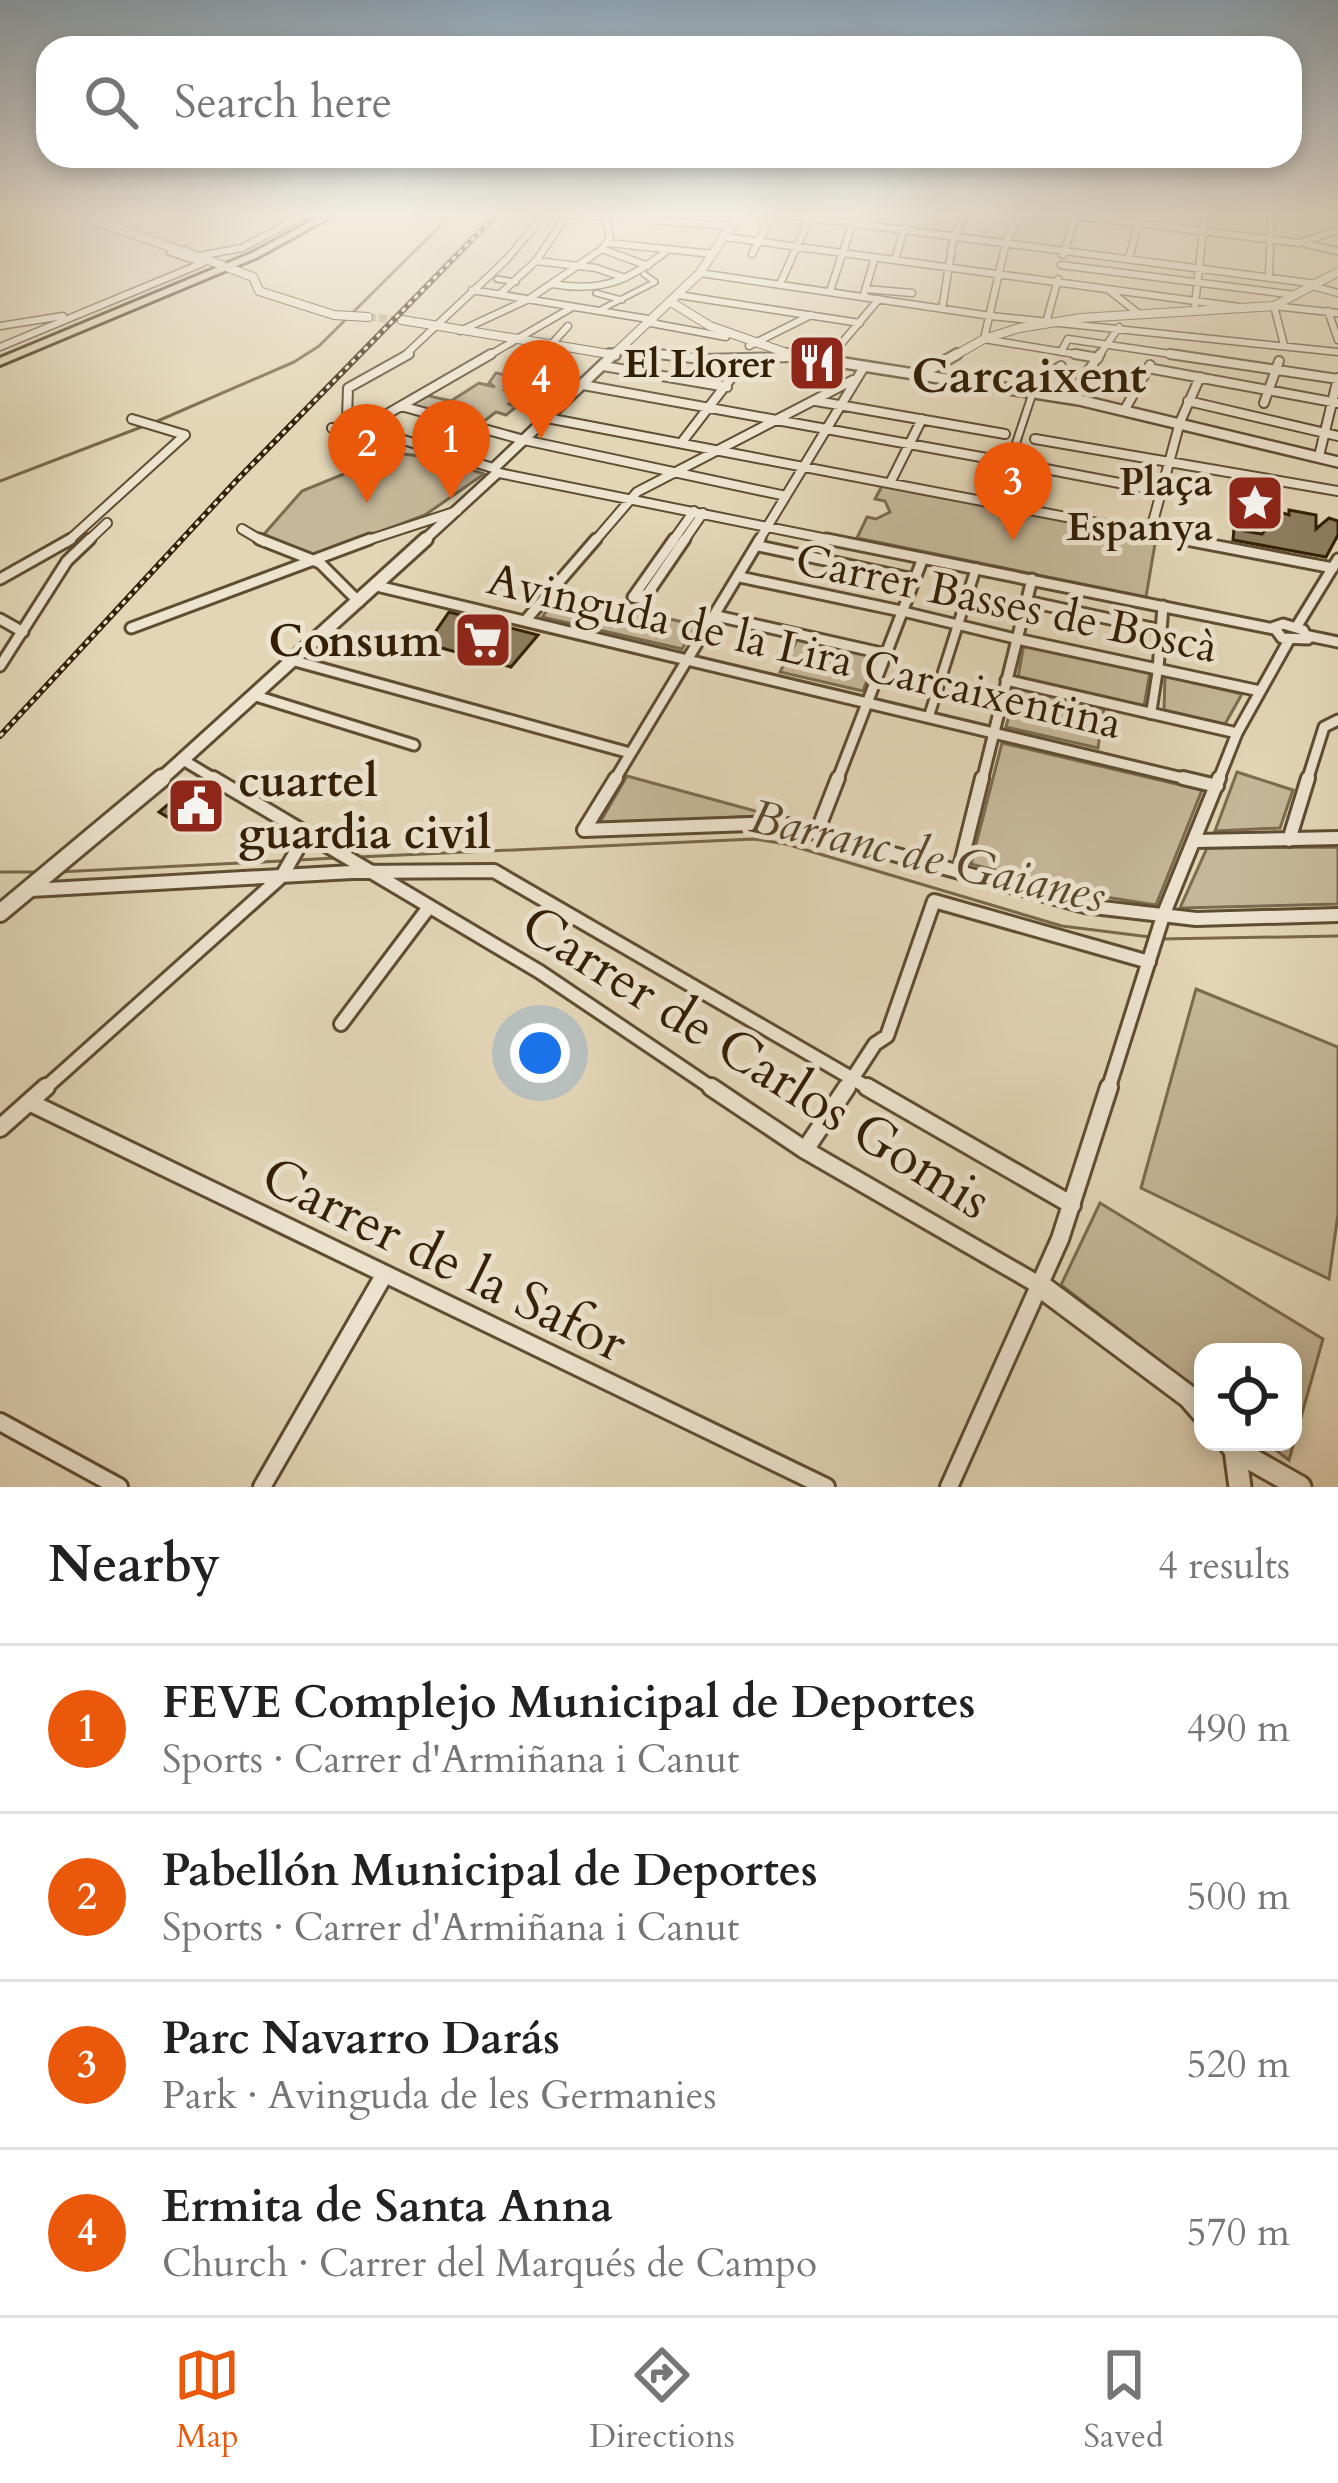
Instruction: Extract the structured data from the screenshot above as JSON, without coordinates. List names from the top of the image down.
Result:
{
  "streets": {
    "street": [
      "Carrer Basses de Boscà",
      "Avinguda de la Lira Carcaixentina",
      "Carrer de Carlos Gomis",
      "Carrer de la Safor"
    ]
  },
  "districts": ["Carcaixent"],
  "water": ["Barranc de Gaianes"],
  "places": {
    "restaurant": ["El Llorer"],
    "place": ["Plaça Espanya"],
    "supermarket": ["Consum"],
    "public building": ["cuartel guardia civil"]
  },
  "page": {
    "search": "Search here",
    "pins": [
      "4",
      "1",
      "2",
      "3"
    ],
    "heading": ["Nearby", "4 results"],
    "list": [
      {
        "mark": "1",
        "name": "FEVE Complejo Municipal de Deportes",
        "note": "Sports · Carrer d'Armiñana i Canut",
        "value": "490 m"
      },
      {
        "mark": "2",
        "name": "Pabellón Municipal de Deportes",
        "note": "Sports · Carrer d'Armiñana i Canut",
        "value": "500 m"
      },
      {
        "mark": "3",
        "name": "Parc Navarro Darás",
        "note": "Park · Avinguda de les Germanies",
        "value": "520 m"
      },
      {
        "mark": "4",
        "name": "Ermita de Santa Anna",
        "note": "Church · Carrer del Marqués de Campo",
        "value": "570 m"
      }
    ],
    "nav": ["Map", "Directions", "Saved"]
  }
}
